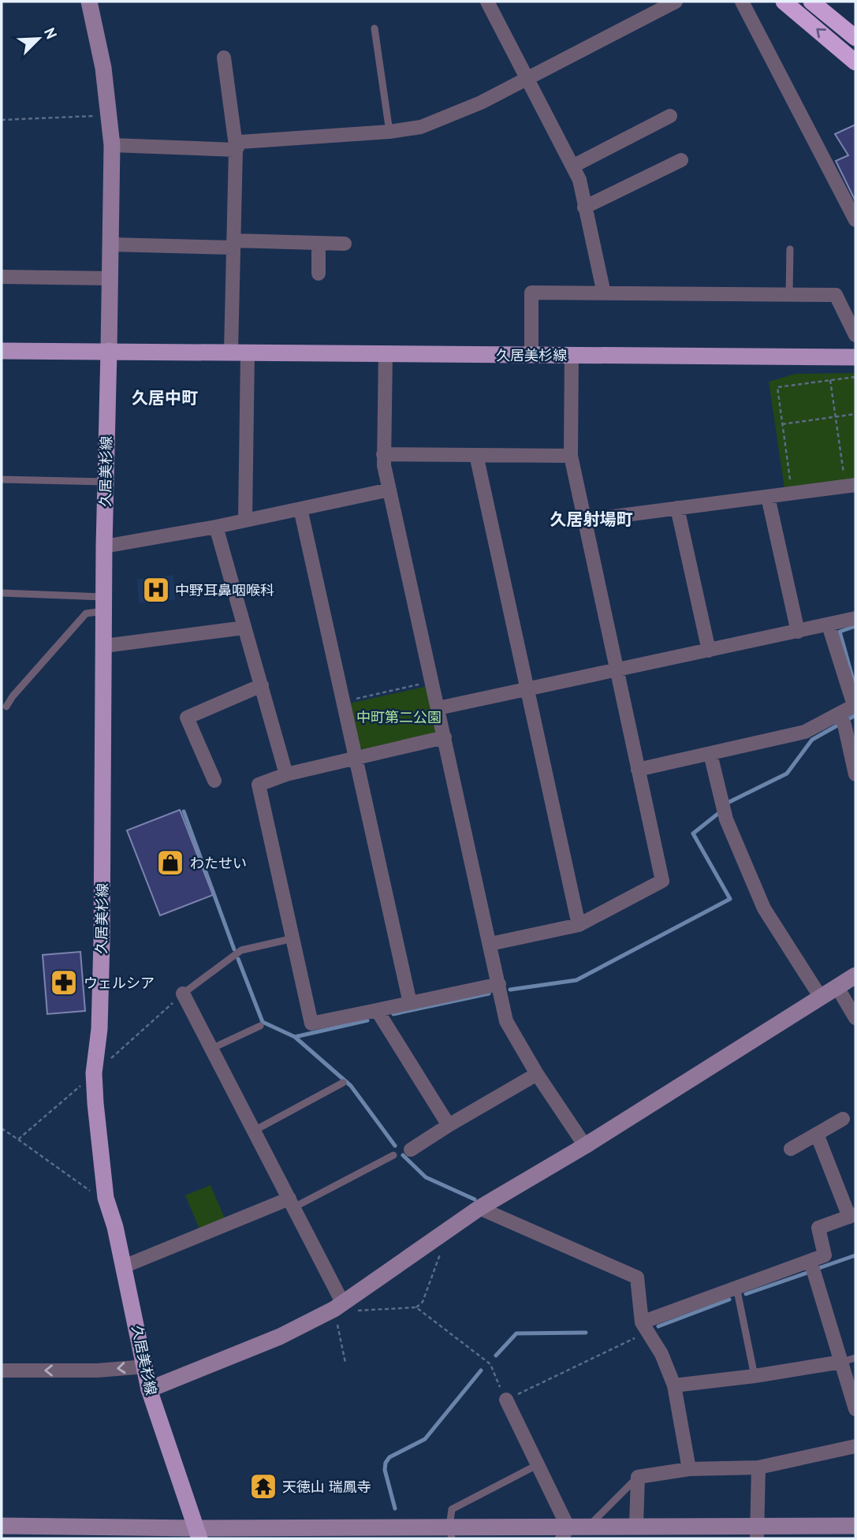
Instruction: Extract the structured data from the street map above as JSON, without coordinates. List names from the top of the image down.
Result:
{
  "streets": {
    "main road": ["久居美杉線"]
  },
  "districts": ["久居中町", "久居射場町"],
  "parks": ["中町第二公園"],
  "places": {
    "hospital": ["中野耳鼻咽喉科"],
    "shop": ["わたせい"],
    "pharmacy": ["ウェルシア"],
    "temple": ["天徳山 瑞鳳寺"]
  },
  "north": "top right"
}
